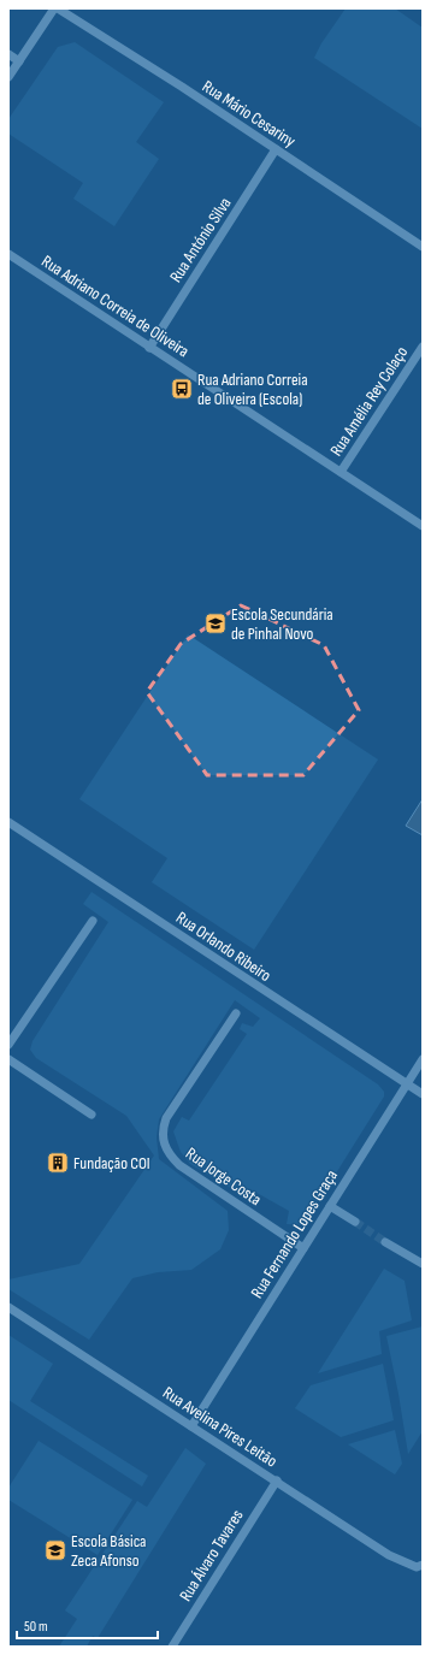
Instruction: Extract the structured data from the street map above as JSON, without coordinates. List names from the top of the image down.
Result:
{
  "streets": {
    "street": [
      "Rua Mário Cesariny",
      "Rua António Silva",
      "Rua Adriano Correia de Oliveira",
      "Rua Amélia Rey Colaço",
      "Rua Orlando Ribeiro",
      "Rua Jorge Costa",
      "Rua Fernando Lopes Graça",
      "Rua Avelina Pires Leitão",
      "Rua Álvaro Tavares"
    ]
  },
  "crossings": [
    ["Rua Mário Cesariny", "Rua António Silva"],
    ["Rua António Silva", "Rua Adriano Correia de Oliveira"],
    ["Rua Adriano Correia de Oliveira", "Rua Amélia Rey Colaço"],
    ["Rua Orlando Ribeiro", "Rua Fernando Lopes Graça"],
    ["Rua Jorge Costa", "Rua Fernando Lopes Graça"],
    ["Rua Fernando Lopes Graça", "Rua Avelina Pires Leitão"],
    ["Rua Avelina Pires Leitão", "Rua Álvaro Tavares"]
  ],
  "places": {
    "bus stop": ["Rua Adriano Correia de Oliveira (Escola)"],
    "school or university": ["Escola Secundária de Pinhal Novo", "Escola Básica Zeca Afonso"],
    "building": ["Fundação COI"]
  },
  "scale_bar": "50 m"
}
